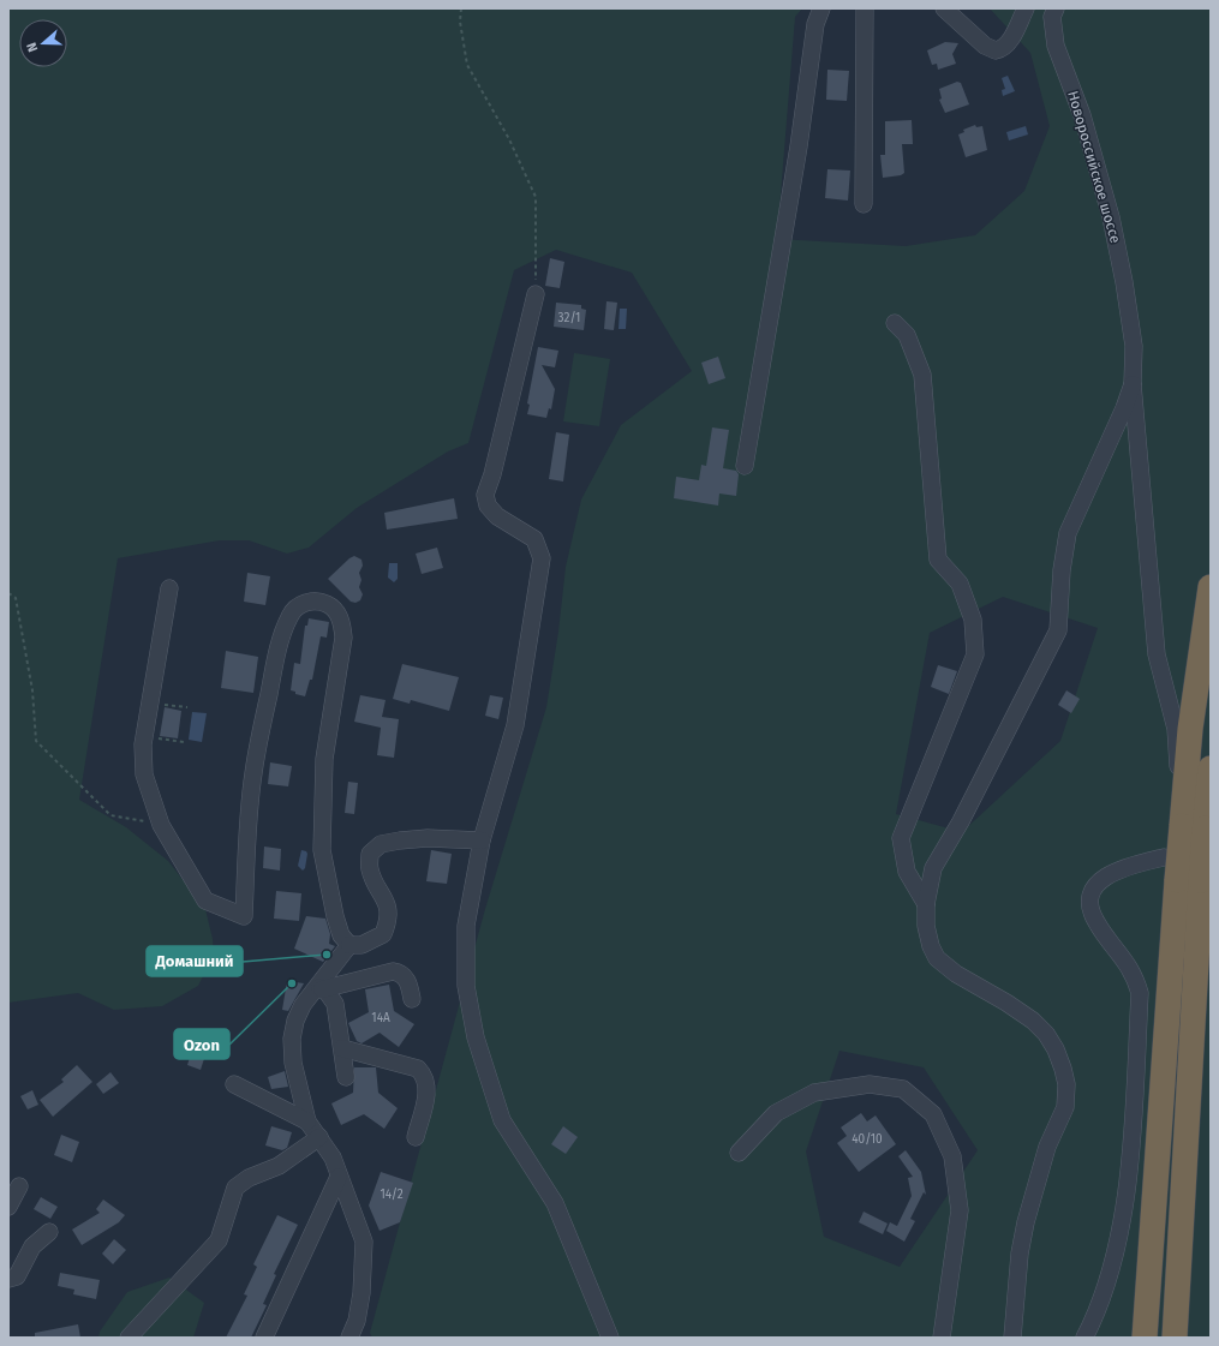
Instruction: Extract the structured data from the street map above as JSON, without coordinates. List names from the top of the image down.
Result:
{
  "streets": {
    "street": ["Новороссийское шоссе"]
  },
  "places": ["Домашний", "Ozon"],
  "house_numbers": [
    "32/1",
    "14А",
    "40/10",
    "14/2"
  ],
  "north": "left"
}
